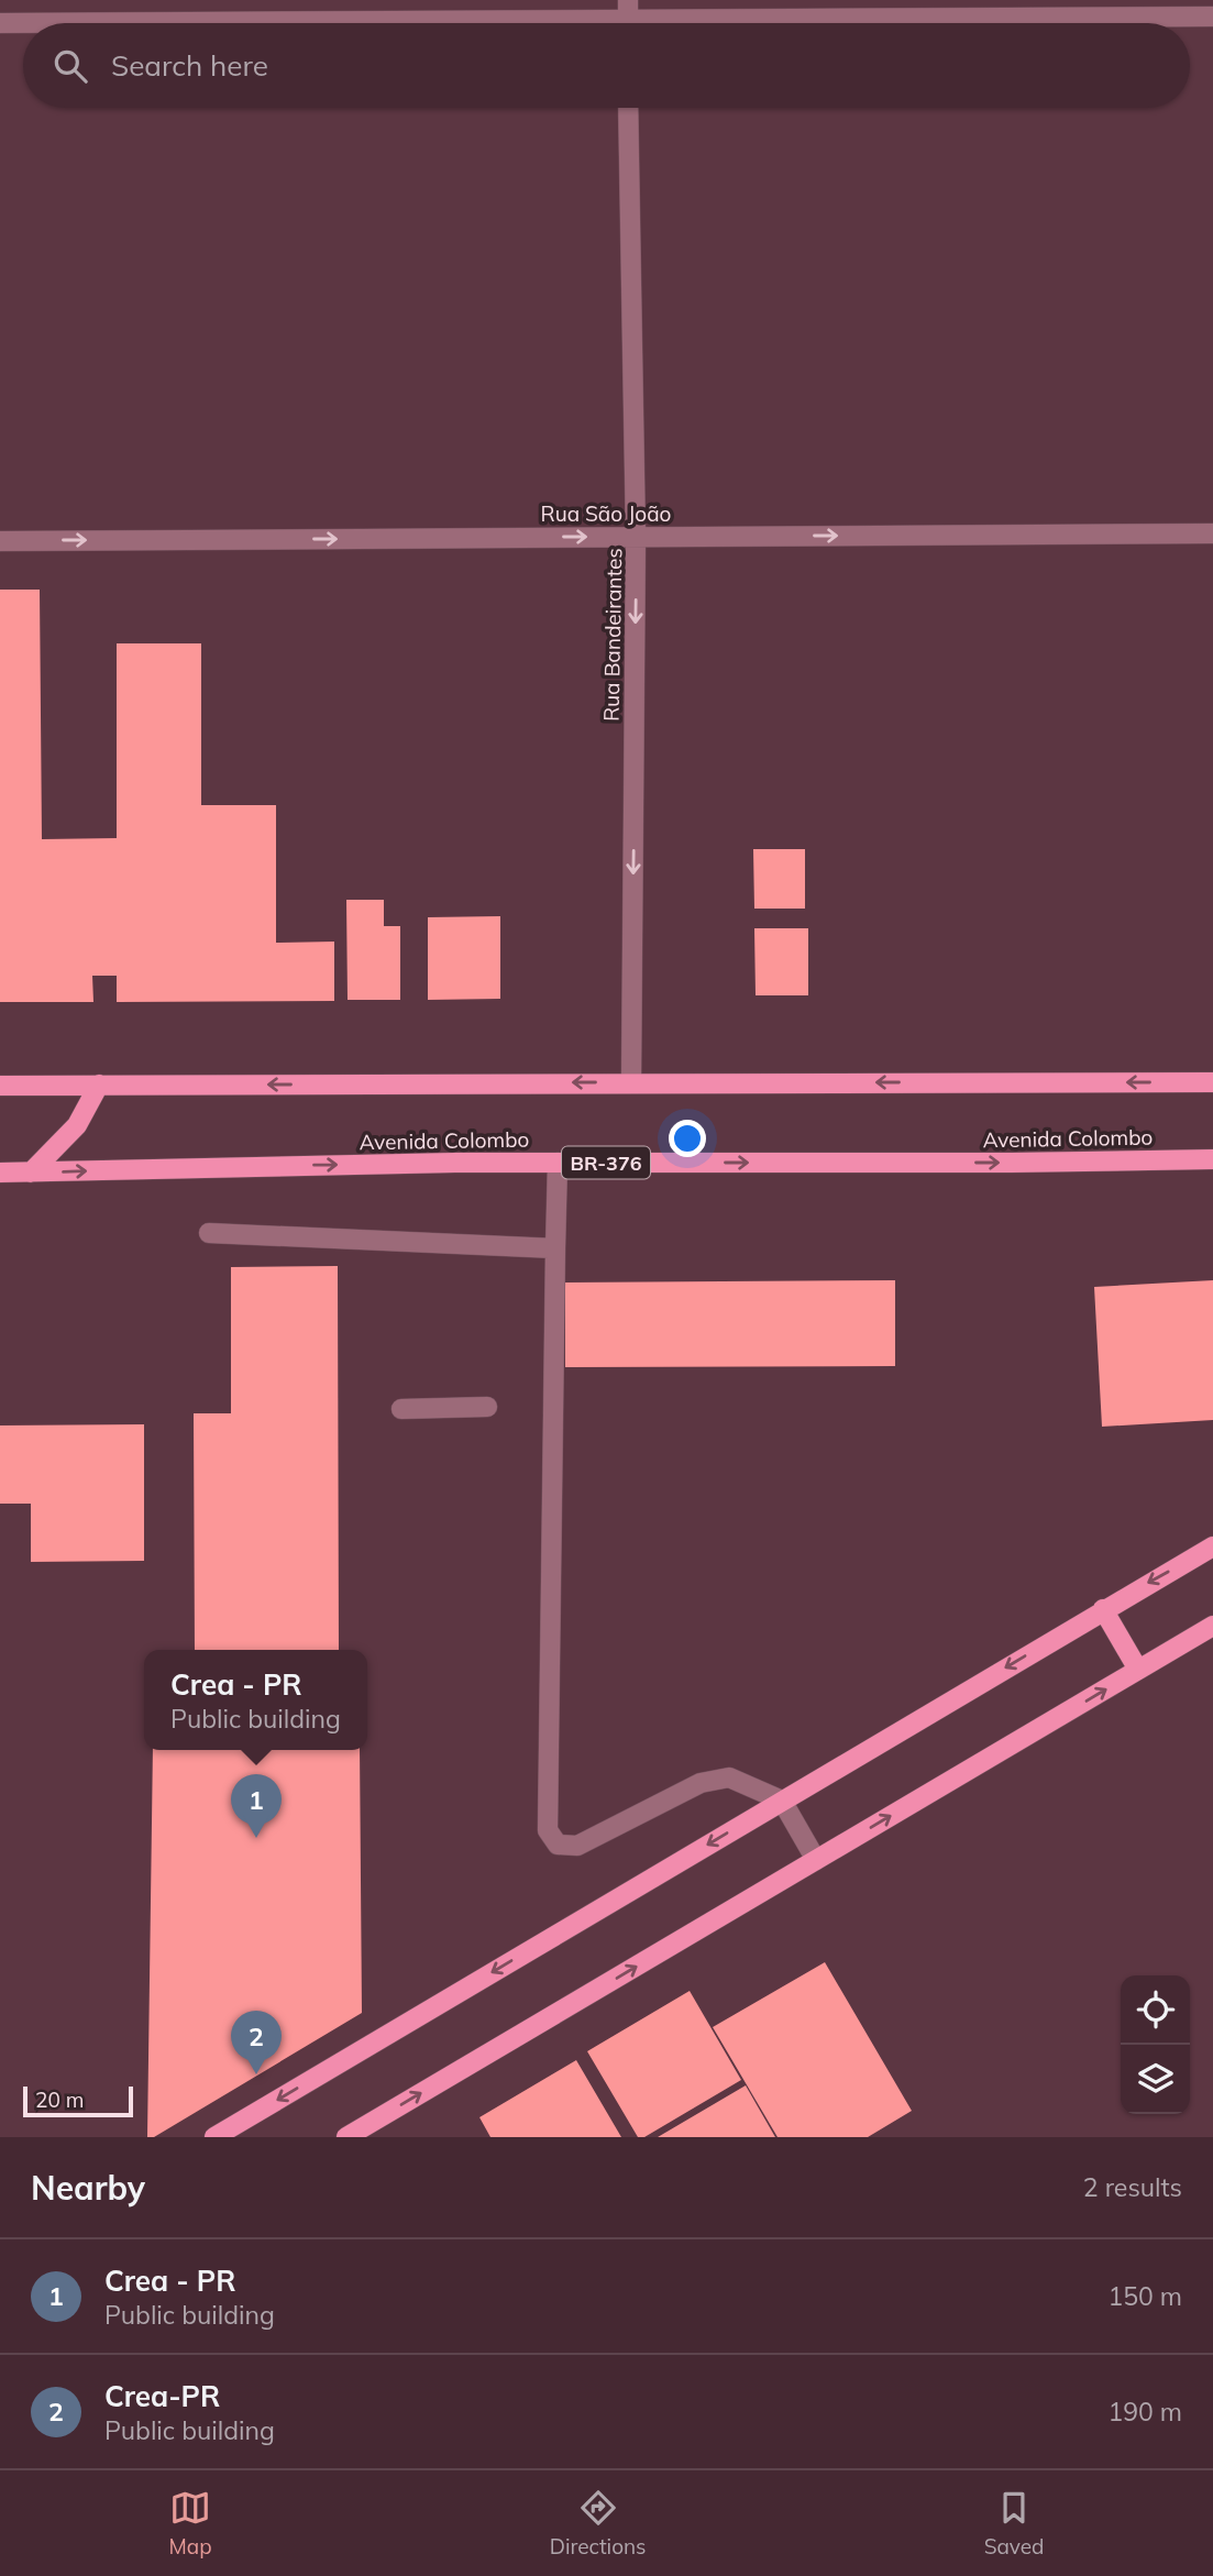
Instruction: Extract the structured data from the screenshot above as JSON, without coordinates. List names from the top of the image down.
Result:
{
  "streets": {
    "main road": ["Avenida Colombo", "BR-376"],
    "street": ["Rua São João", "Rua Bandeirantes"]
  },
  "crossings": [
    ["Rua São João", "Rua Bandeirantes"]
  ],
  "one_way": ["Rua São João", "Rua Bandeirantes"],
  "scale_bar": "20 m",
  "page": {
    "search": "Search here",
    "popup": ["Crea - PR", "Public building"],
    "pins": ["1", "2"],
    "scale": "20 m",
    "heading": ["Nearby", "2 results"],
    "list": [
      {
        "mark": "1",
        "name": "Crea - PR",
        "note": "Public building",
        "value": "150 m"
      },
      {
        "mark": "2",
        "name": "Crea-PR",
        "note": "Public building",
        "value": "190 m"
      }
    ],
    "nav": ["Map", "Directions", "Saved"]
  }
}
